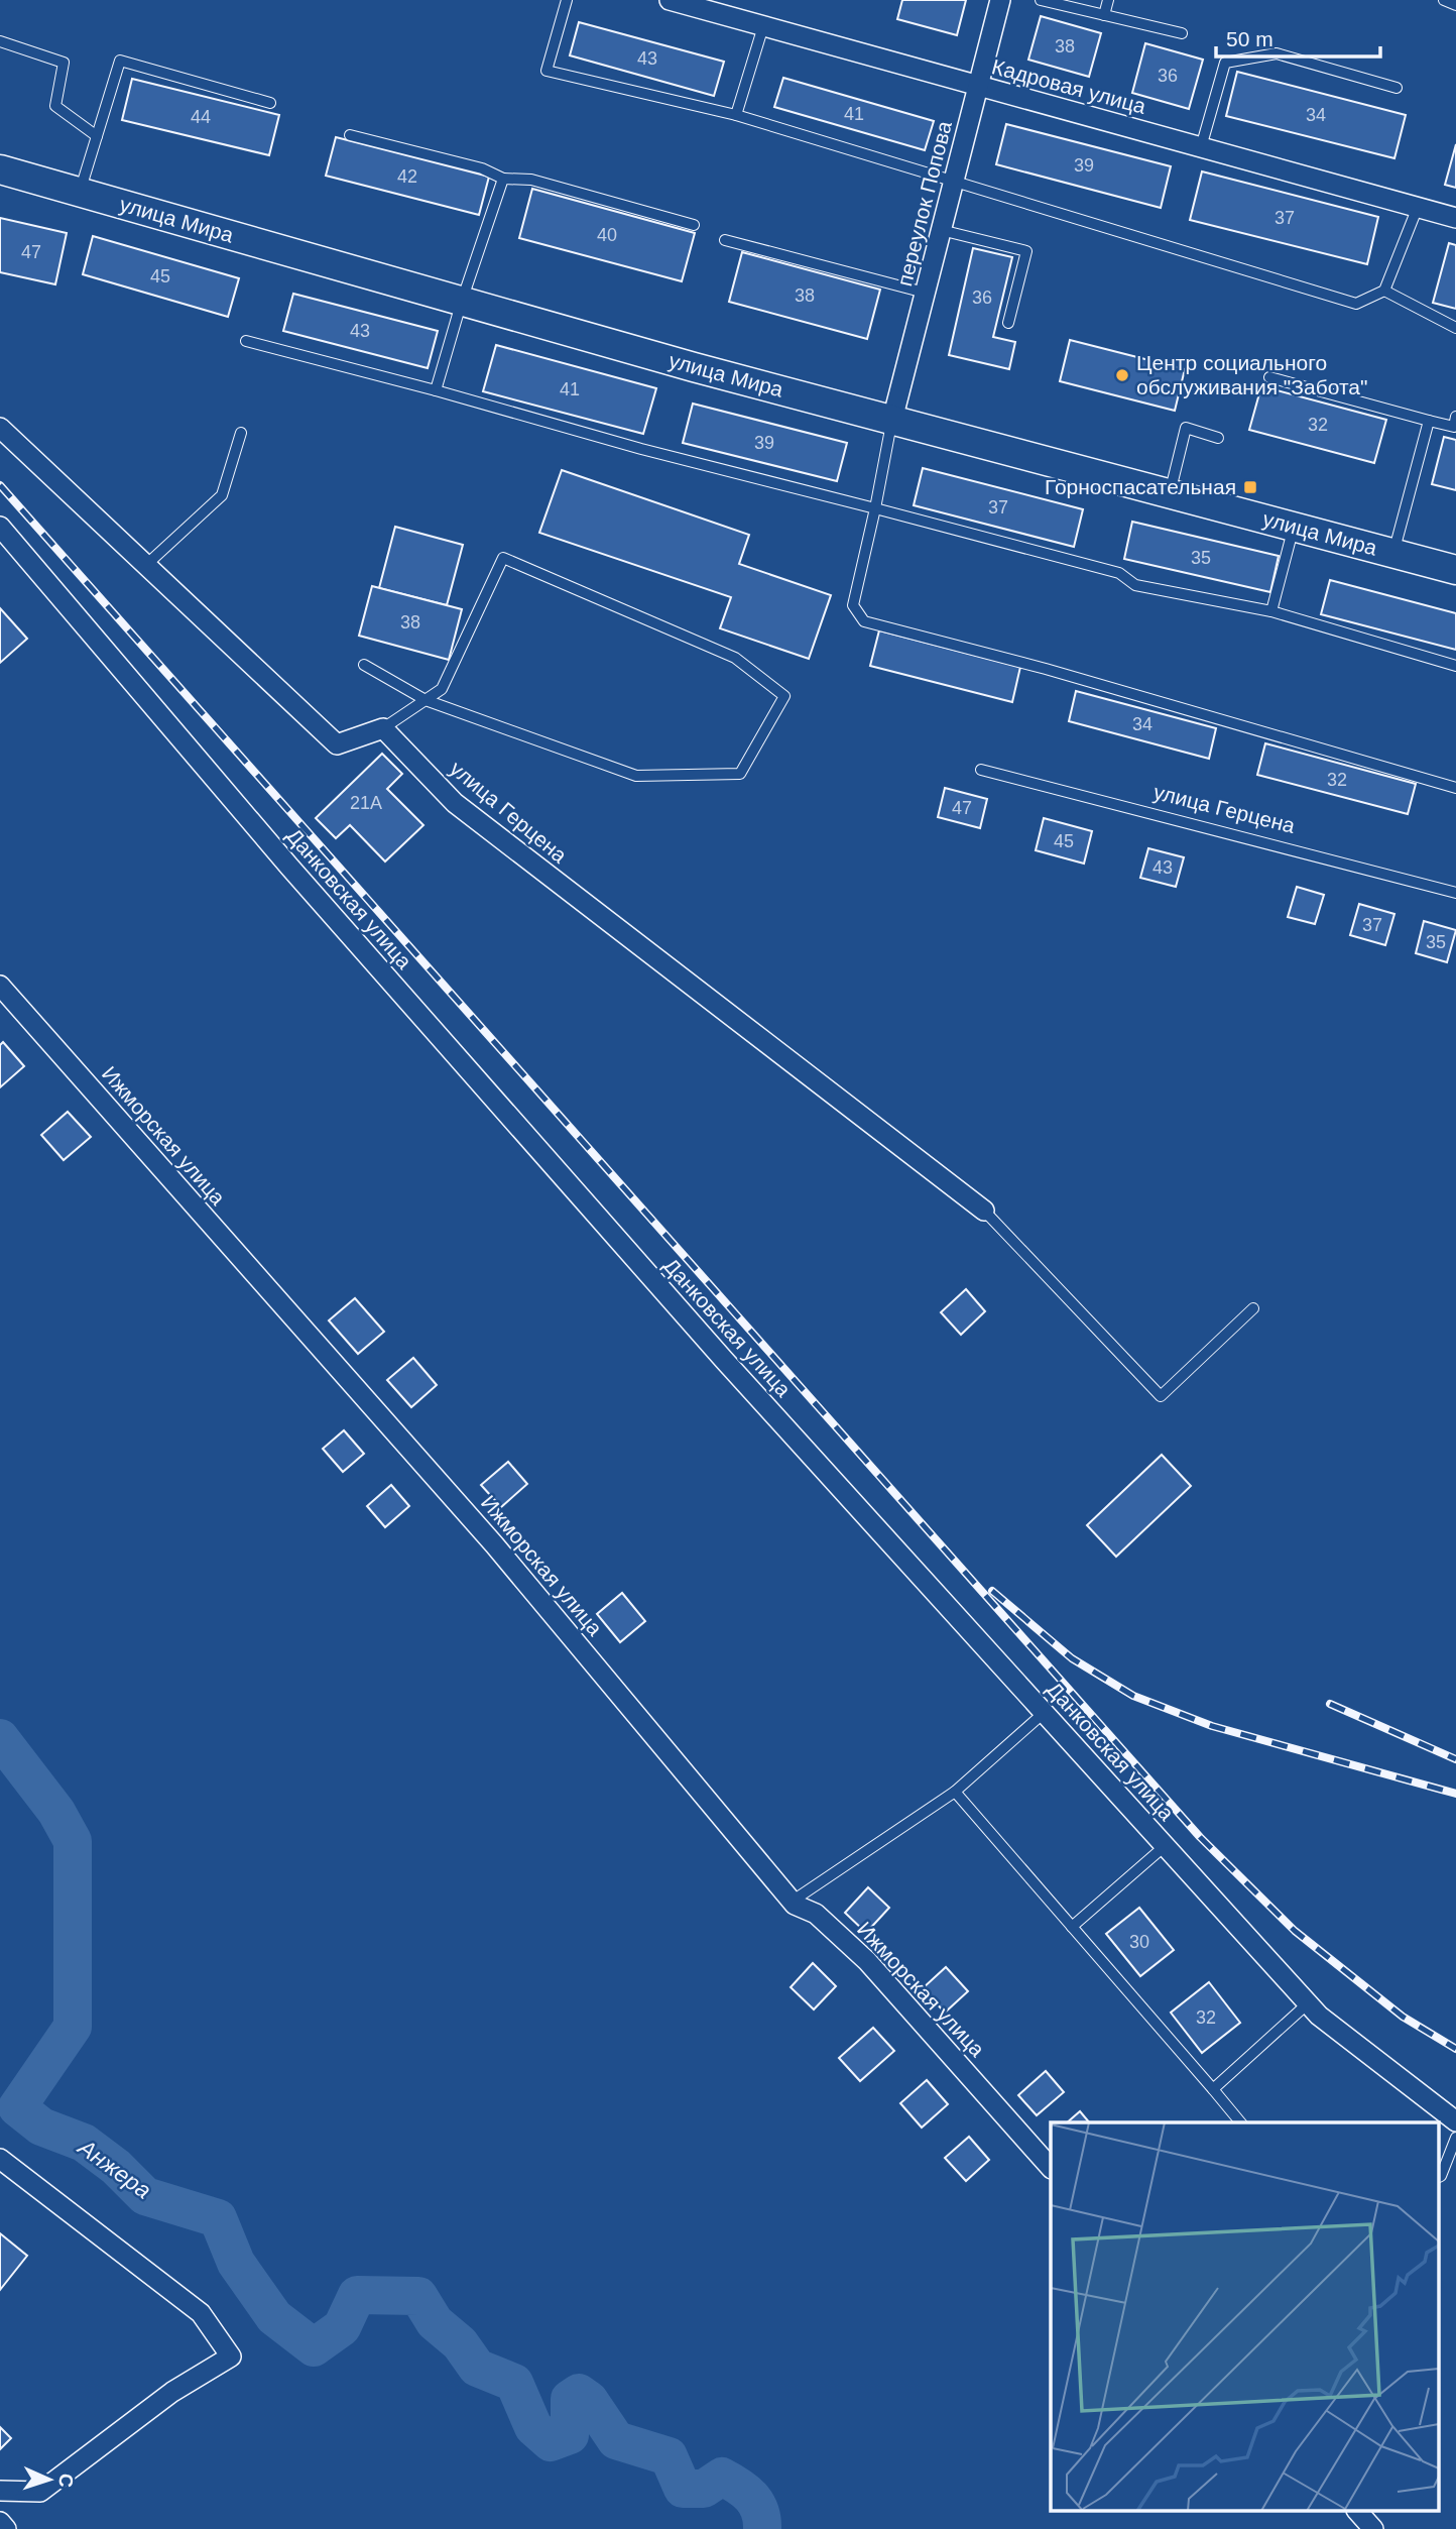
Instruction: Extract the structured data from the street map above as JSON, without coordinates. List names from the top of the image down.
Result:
{
  "streets": {
    "main road": ["улица Мира"],
    "street": [
      "Кадровая улица",
      "переулок Попова",
      "улица Герцена",
      "Данковская улица",
      "Ижморская улица"
    ]
  },
  "crossings": [
    ["Кадровая улица", "переулок Попова"],
    ["переулок Попова", "улица Мира"]
  ],
  "water": ["Анжера"],
  "places": {
    "other": ["Центр социального обслуживания \"Забота\""],
    "transit": ["Горноспасательная"]
  },
  "house_numbers": [
    "38",
    "43",
    "36",
    "41",
    "34",
    "44",
    "39",
    "42",
    "37",
    "40",
    "47",
    "45",
    "38",
    "36",
    "43",
    "41",
    "32",
    "39",
    "37",
    "35",
    "38",
    "34",
    "32",
    "21А",
    "47",
    "45",
    "43",
    "37",
    "35",
    "30",
    "32"
  ],
  "scale_bar": "50 m",
  "north": "right"
}
